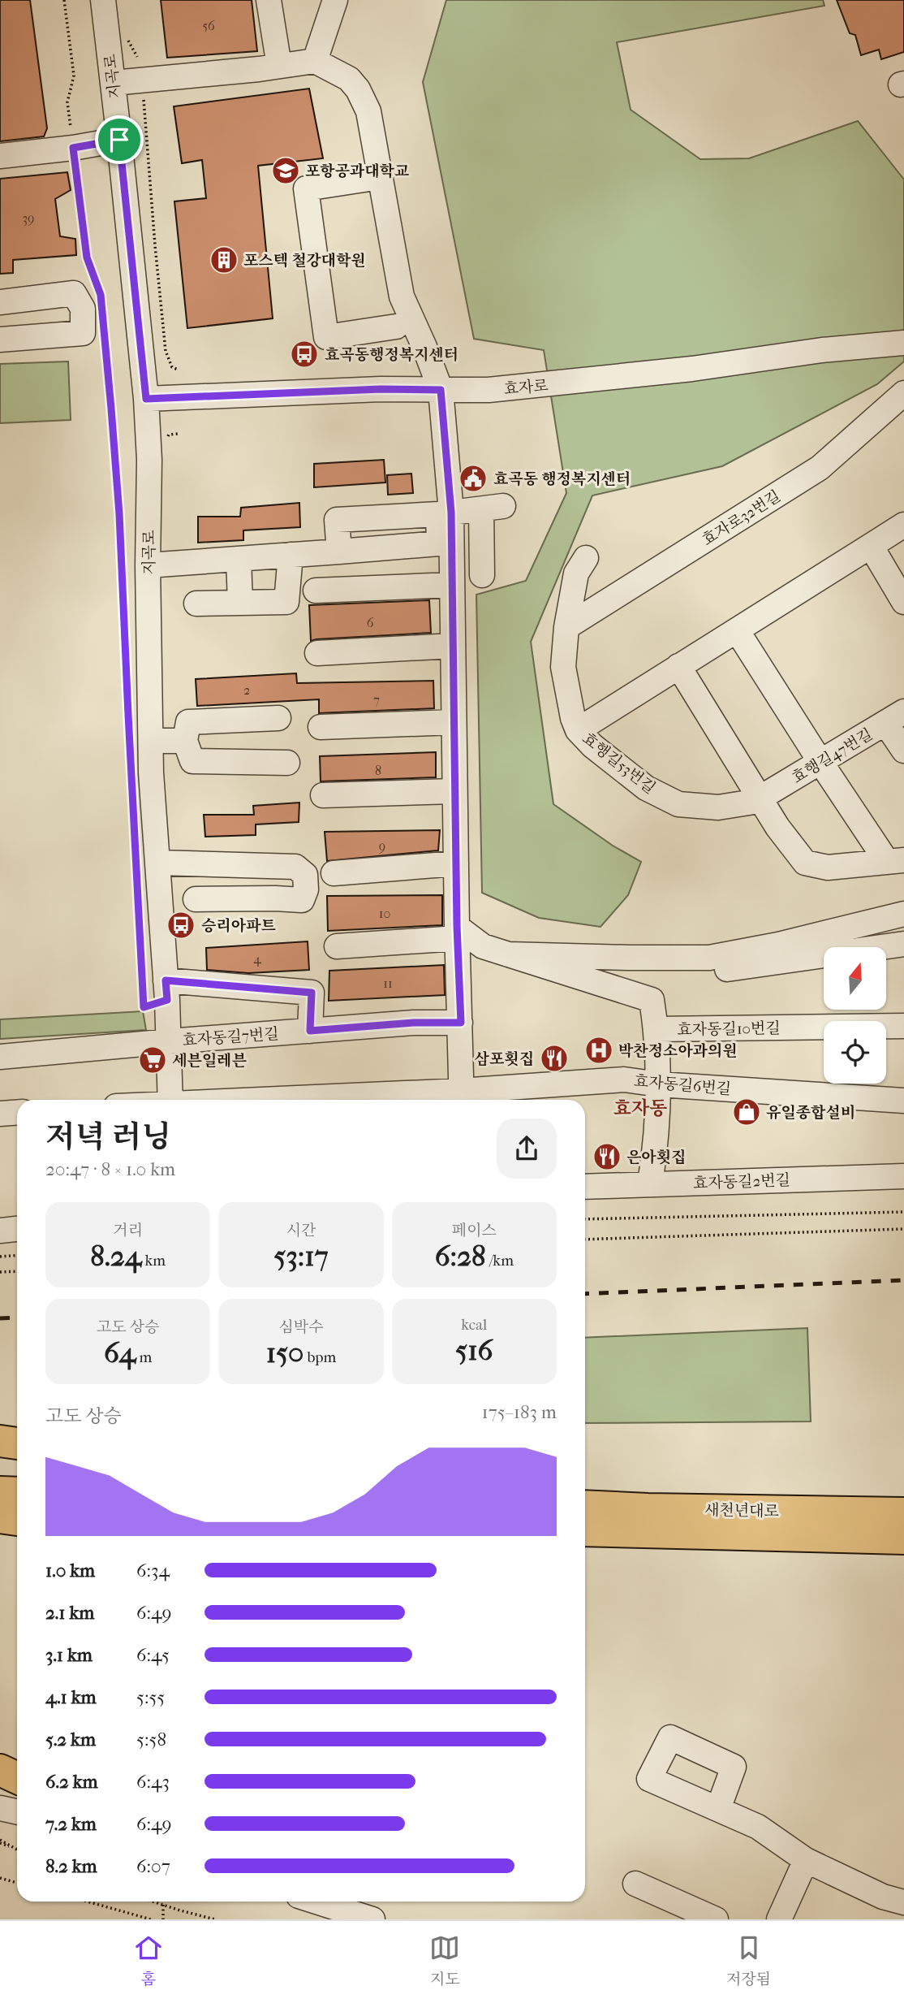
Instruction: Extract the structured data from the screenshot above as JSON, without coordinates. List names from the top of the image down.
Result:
{
  "streets": {
    "main road": ["새천년대로"],
    "street": [
      "지곡로",
      "효자로",
      "효자로32번길",
      "효행길47번길",
      "효행길53번길",
      "효자동길10번길",
      "효자동길7번길",
      "효자동길6번길",
      "효자동길2번길"
    ]
  },
  "crossings": [
    ["지곡로", "효자로"],
    ["지곡로", "효자동길7번길"],
    ["효행길47번길", "효행길53번길"]
  ],
  "districts": ["효자동"],
  "places": {
    "school or university": ["포항공과대학교"],
    "building": ["포스텍 철강대학원"],
    "bus stop": ["효곡동행정복지센터", "승리아파트"],
    "public building": ["효곡동 행정복지센터"],
    "hospital": ["박찬정소아과의원"],
    "restaurant": ["삼포횟집", "은아횟집"],
    "supermarket": ["세븐일레븐"],
    "shop": ["유일종합설비"]
  },
  "house_numbers": [
    "56",
    "39",
    "6",
    "2",
    "7",
    "8",
    "9",
    "10",
    "4",
    "11"
  ],
  "north": "top",
  "page": {
    "heading": ["저녁 러닝", "20:47 · 8 × 1.0 km"],
    "stats": [
      ["거리", "8.24 km"],
      ["시간", "53:17"],
      ["페이스", "6:28 /km"],
      ["고도 상승", "64 m"],
      ["심박수", "150 bpm"],
      ["kcal", "516"]
    ],
    "chart": ["고도 상승", "175–183 m"],
    "list": [
      {
        "name": "1.0 km",
        "note": "6:34"
      },
      {
        "name": "2.1 km",
        "note": "6:49"
      },
      {
        "name": "3.1 km",
        "note": "6:45"
      },
      {
        "name": "4.1 km",
        "note": "5:55"
      },
      {
        "name": "5.2 km",
        "note": "5:58"
      },
      {
        "name": "6.2 km",
        "note": "6:43"
      },
      {
        "name": "7.2 km",
        "note": "6:49"
      },
      {
        "name": "8.2 km",
        "note": "6:07"
      }
    ],
    "tabs": ["홈", "지도", "저장됨"]
  }
}
